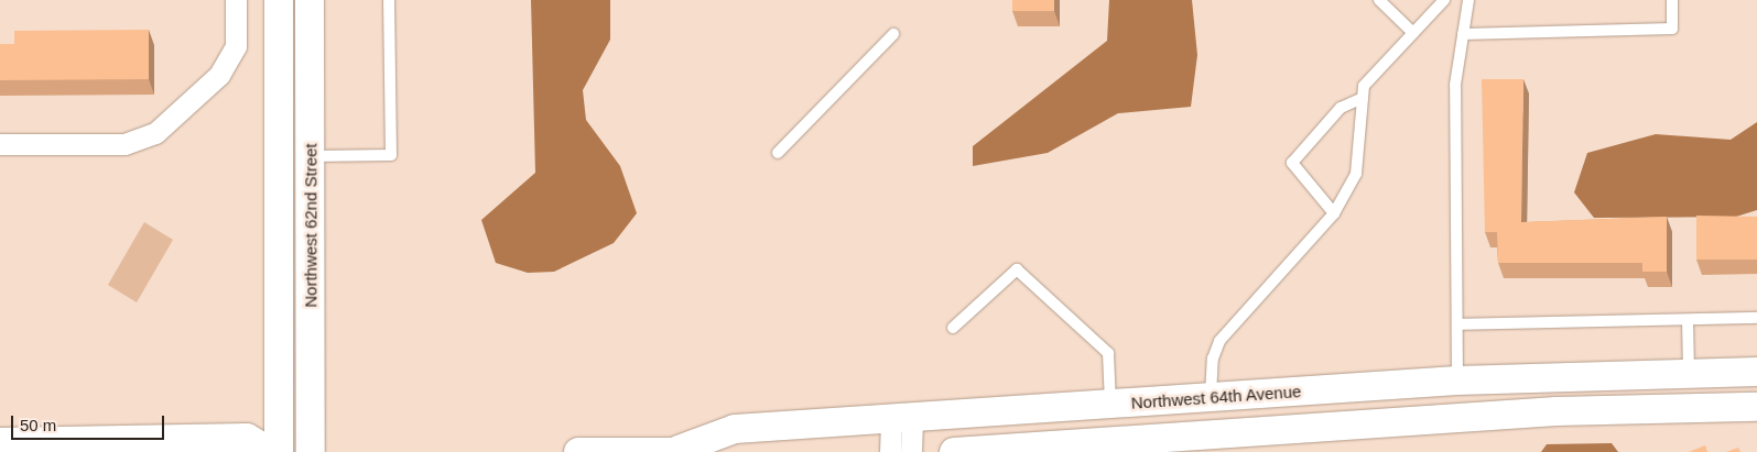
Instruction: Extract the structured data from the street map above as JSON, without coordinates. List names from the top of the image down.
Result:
{
  "streets": {
    "street": ["Northwest 62nd Street", "Northwest 64th Avenue"]
  },
  "scale_bar": "50 m"
}
